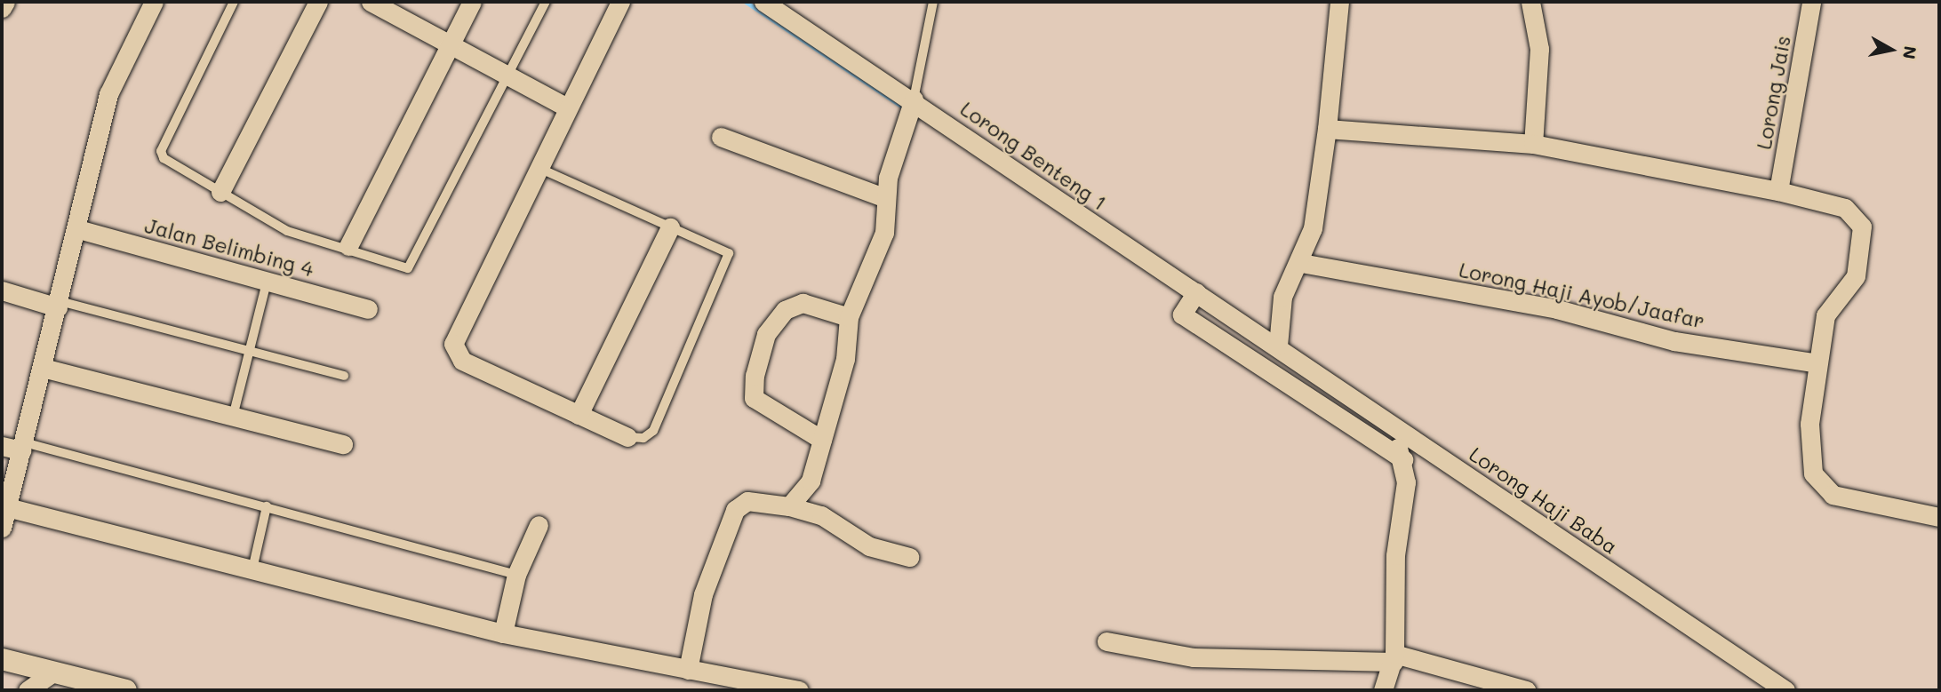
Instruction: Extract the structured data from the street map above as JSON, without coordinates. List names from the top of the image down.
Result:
{
  "streets": {
    "street": [
      "Lorong Jais",
      "Lorong Benteng 1",
      "Jalan Belimbing 4",
      "Lorong Haji Ayob/Jaafar",
      "Lorong Haji Baba"
    ]
  },
  "crossings": [
    ["Lorong Benteng 1", "Lorong Haji Baba"]
  ],
  "north": "right"
}
